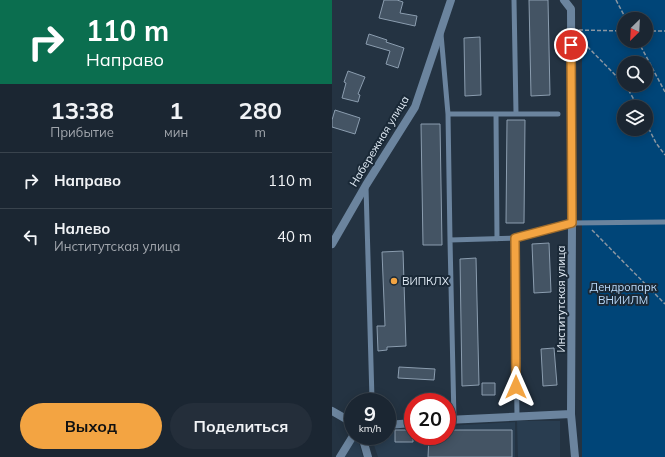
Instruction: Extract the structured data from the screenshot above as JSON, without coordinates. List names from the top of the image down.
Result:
{
  "streets": {
    "street": ["Набережная улица", "Институтская улица"]
  },
  "parks": ["Дендропарк ВНИИЛМ"],
  "places": ["ВИПКЛХ"],
  "north": "bottom left",
  "page": {
    "turn": ["110 m", "Направо"],
    "eta": [
      "13:38",
      "Прибытие",
      "1",
      "мин",
      "280",
      "m"
    ],
    "list": [
      {
        "name": "Направо",
        "value": "110 m"
      },
      {
        "name": "Налево",
        "note": "Институтская улица",
        "value": "40 m"
      }
    ],
    "speed": "9 km/h",
    "limit": "20",
    "buttons": ["Выход", "Поделиться"]
  }
}
